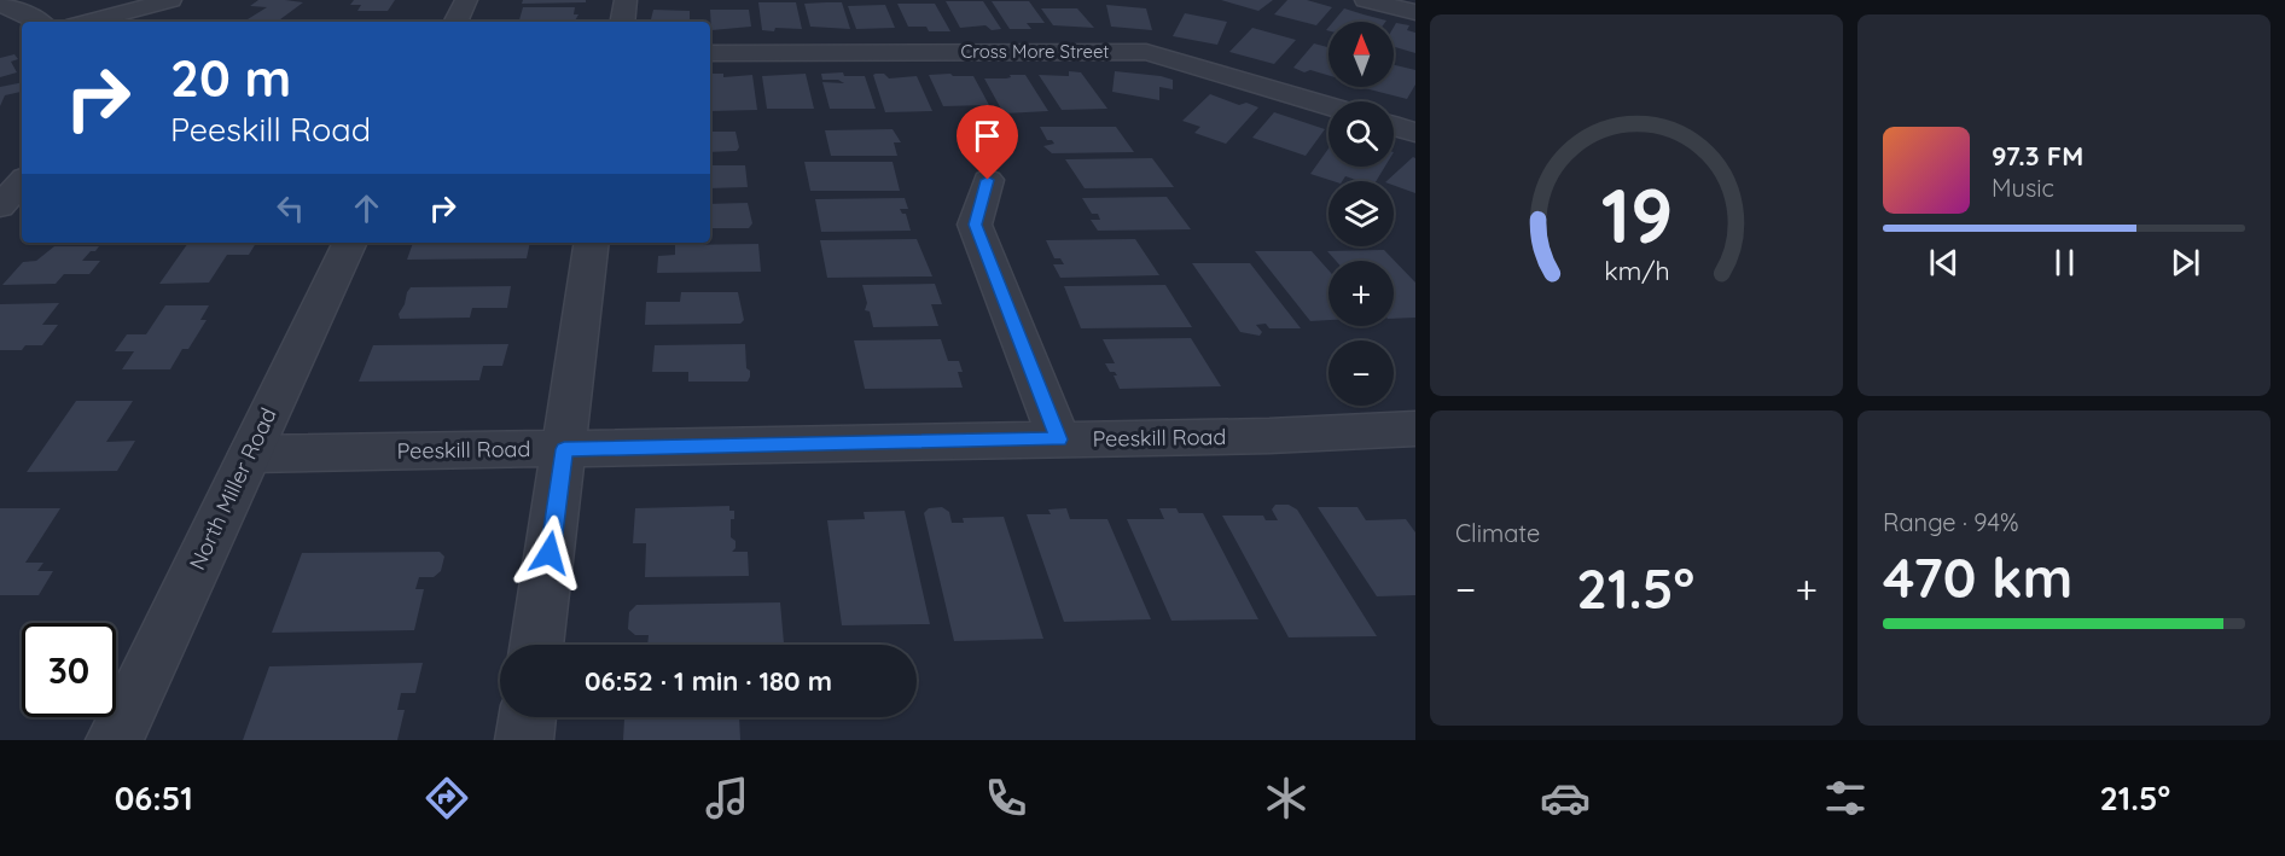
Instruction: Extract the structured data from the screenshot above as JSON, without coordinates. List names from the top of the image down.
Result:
{
  "streets": {
    "street": ["Cross More Street", "Peeskill Road", "North Miller Road"]
  },
  "crossings": [
    ["Peeskill Road", "North Miller Road"]
  ],
  "north": "top",
  "page": {
    "map_buttons": ["+", "−"],
    "turn": ["20 m", "Peeskill Road"],
    "song": ["97.3 FM", "Music"],
    "tile": [
      "Climate",
      ["Range · 94%", "470 km"]
    ],
    "heat": ["−", "21.5°", "+"],
    "limit": "30",
    "trip": "06:52 · 1 min · 180 m",
    "tabs": ["06:51", "21.5°"],
    "gauge": ["19", "km/h"]
  }
}
